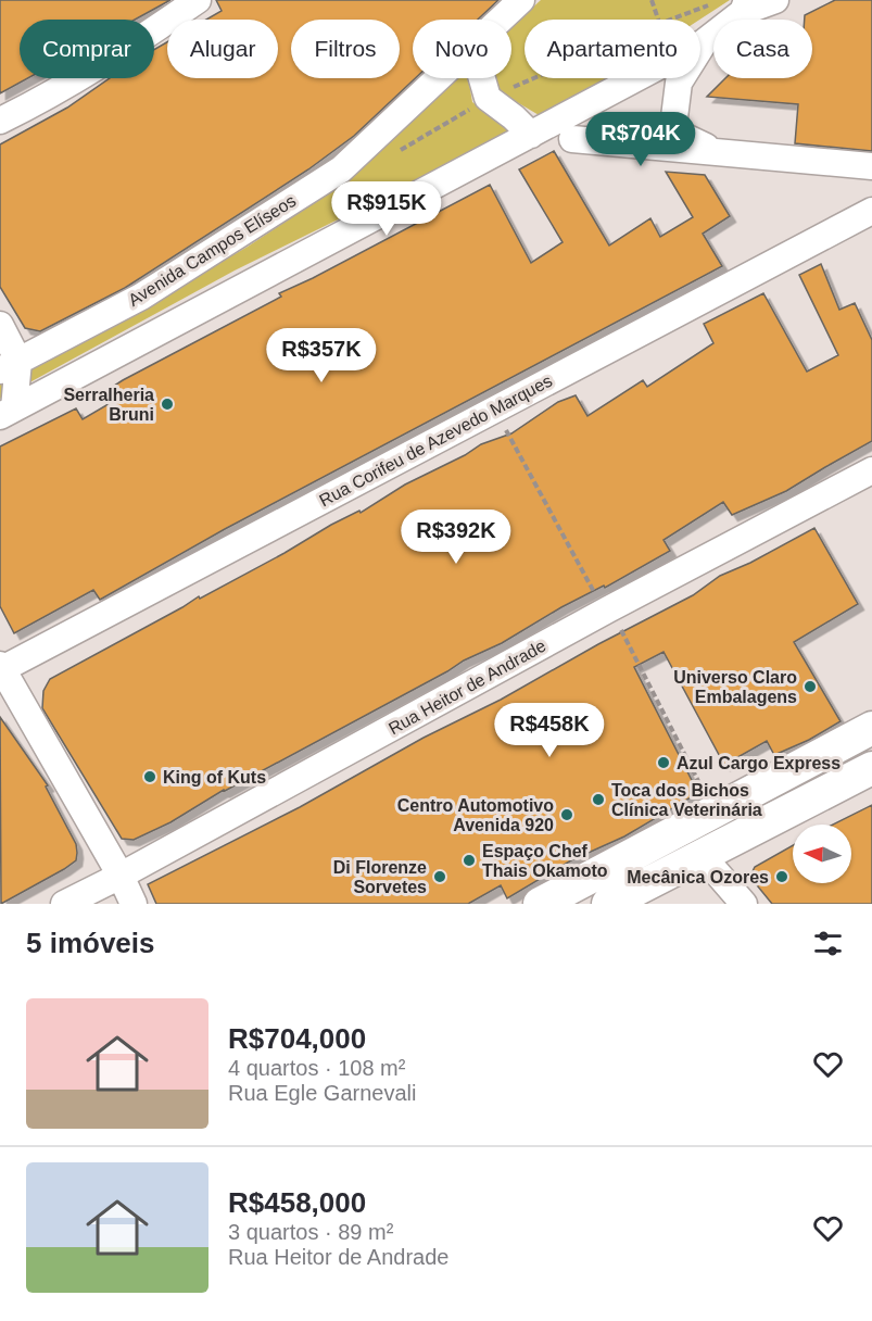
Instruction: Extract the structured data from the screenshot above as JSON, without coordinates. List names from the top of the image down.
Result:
{
  "streets": {
    "street": ["Avenida Campos Elíseos", "Rua Corifeu de Azevedo Marques", "Rua Heitor de Andrade"]
  },
  "places": [
    "Serralheria Bruni",
    "Universo Claro Embalagens",
    "Azul Cargo Express",
    "King of Kuts",
    "Toca dos Bichos Clínica Veterinária",
    "Centro Automotivo Avenida 920",
    "Espaço Chef Thais Okamoto",
    "Di Florenze Sorvetes",
    "Mecânica Ozores"
  ],
  "north": "left",
  "page": {
    "chip": [
      "Comprar",
      "Alugar",
      "Filtros",
      "Novo",
      "Apartamento",
      "Casa"
    ],
    "price": [
      "R$704K",
      "R$915K",
      "R$357K",
      "R$392K",
      "R$458K"
    ],
    "heading": "5 imóveis",
    "list": [
      {
        "name": "R$704,000",
        "note": "4 quartos · 108 m² · Rua Egle Garnevali"
      },
      {
        "name": "R$458,000",
        "note": "3 quartos · 89 m² · Rua Heitor de Andrade"
      }
    ]
  }
}
